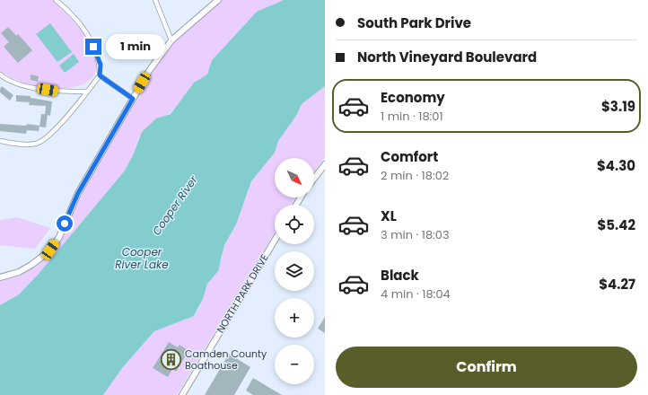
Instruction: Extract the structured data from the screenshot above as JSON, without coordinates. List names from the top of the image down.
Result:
{
  "streets": {
    "street": ["NORTH PARK DRIVE"]
  },
  "water": ["Cooper River", "Cooper River Lake"],
  "places": {
    "building": ["Camden County Boathouse"]
  },
  "north": "bottom right",
  "page": {
    "banner": ["South Park Drive", "North Vineyard Boulevard"],
    "bubble": "1 min",
    "list": [
      {
        "name": "Economy",
        "note": "1 min · 18:01",
        "value": "$3.19"
      },
      {
        "name": "Comfort",
        "note": "2 min · 18:02",
        "value": "$4.30"
      },
      {
        "name": "XL",
        "note": "3 min · 18:03",
        "value": "$5.42"
      },
      {
        "name": "Black",
        "note": "4 min · 18:04",
        "value": "$4.27"
      }
    ],
    "map_buttons": ["+", "−"],
    "buttons": "Confirm"
  }
}
